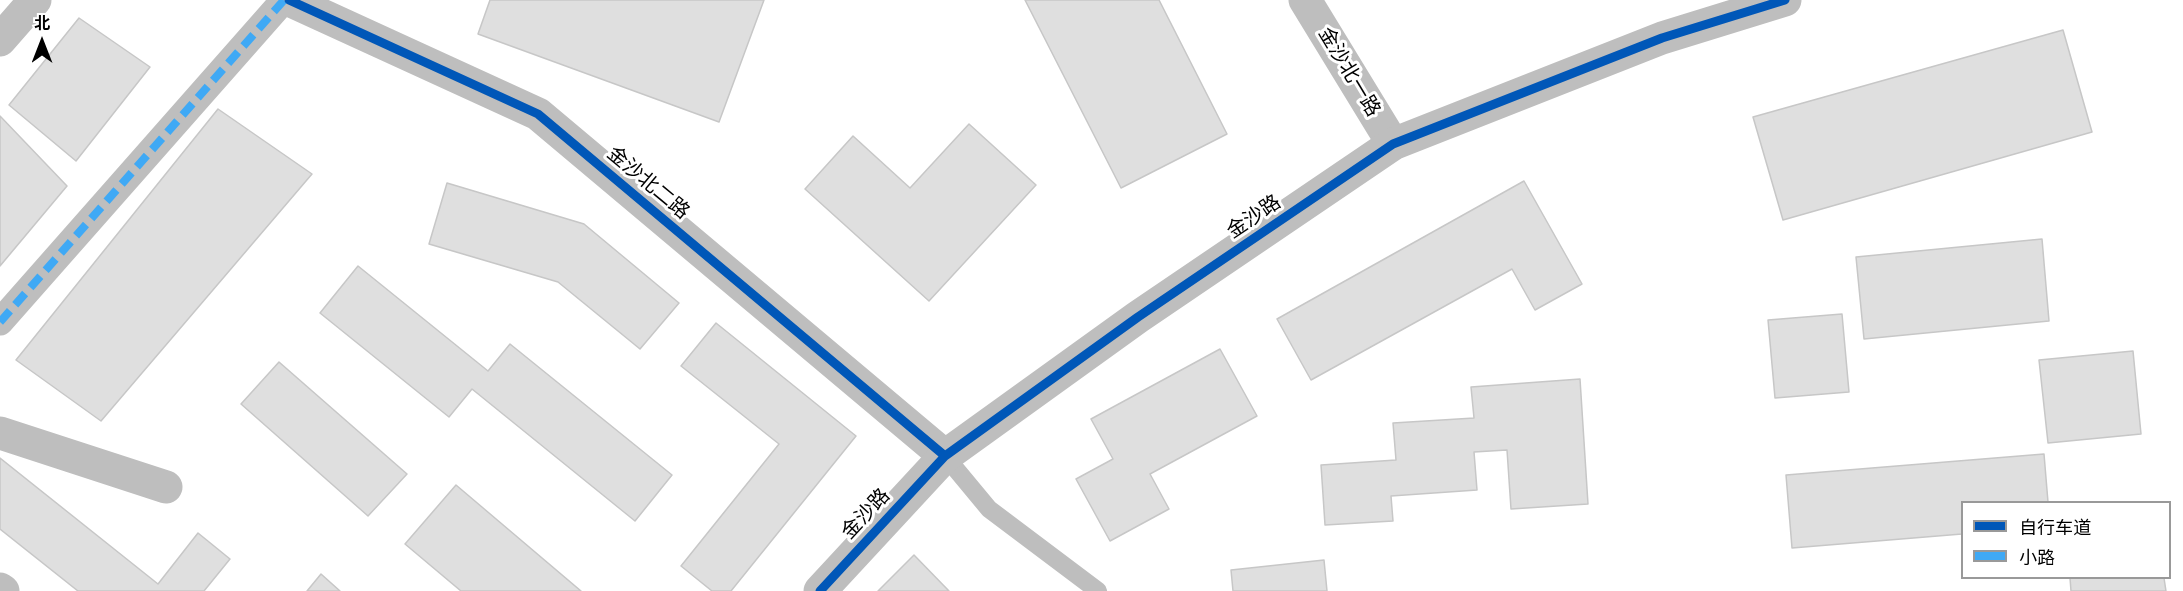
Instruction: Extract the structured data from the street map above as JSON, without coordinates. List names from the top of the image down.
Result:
{
  "streets": {
    "street": ["金沙北一路", "金沙北二路", "金沙路"]
  },
  "crossings": [
    ["金沙北一路", "金沙路"],
    ["金沙北二路", "金沙路"]
  ],
  "legend": ["自行车道", "小路"],
  "north": "top"
}
